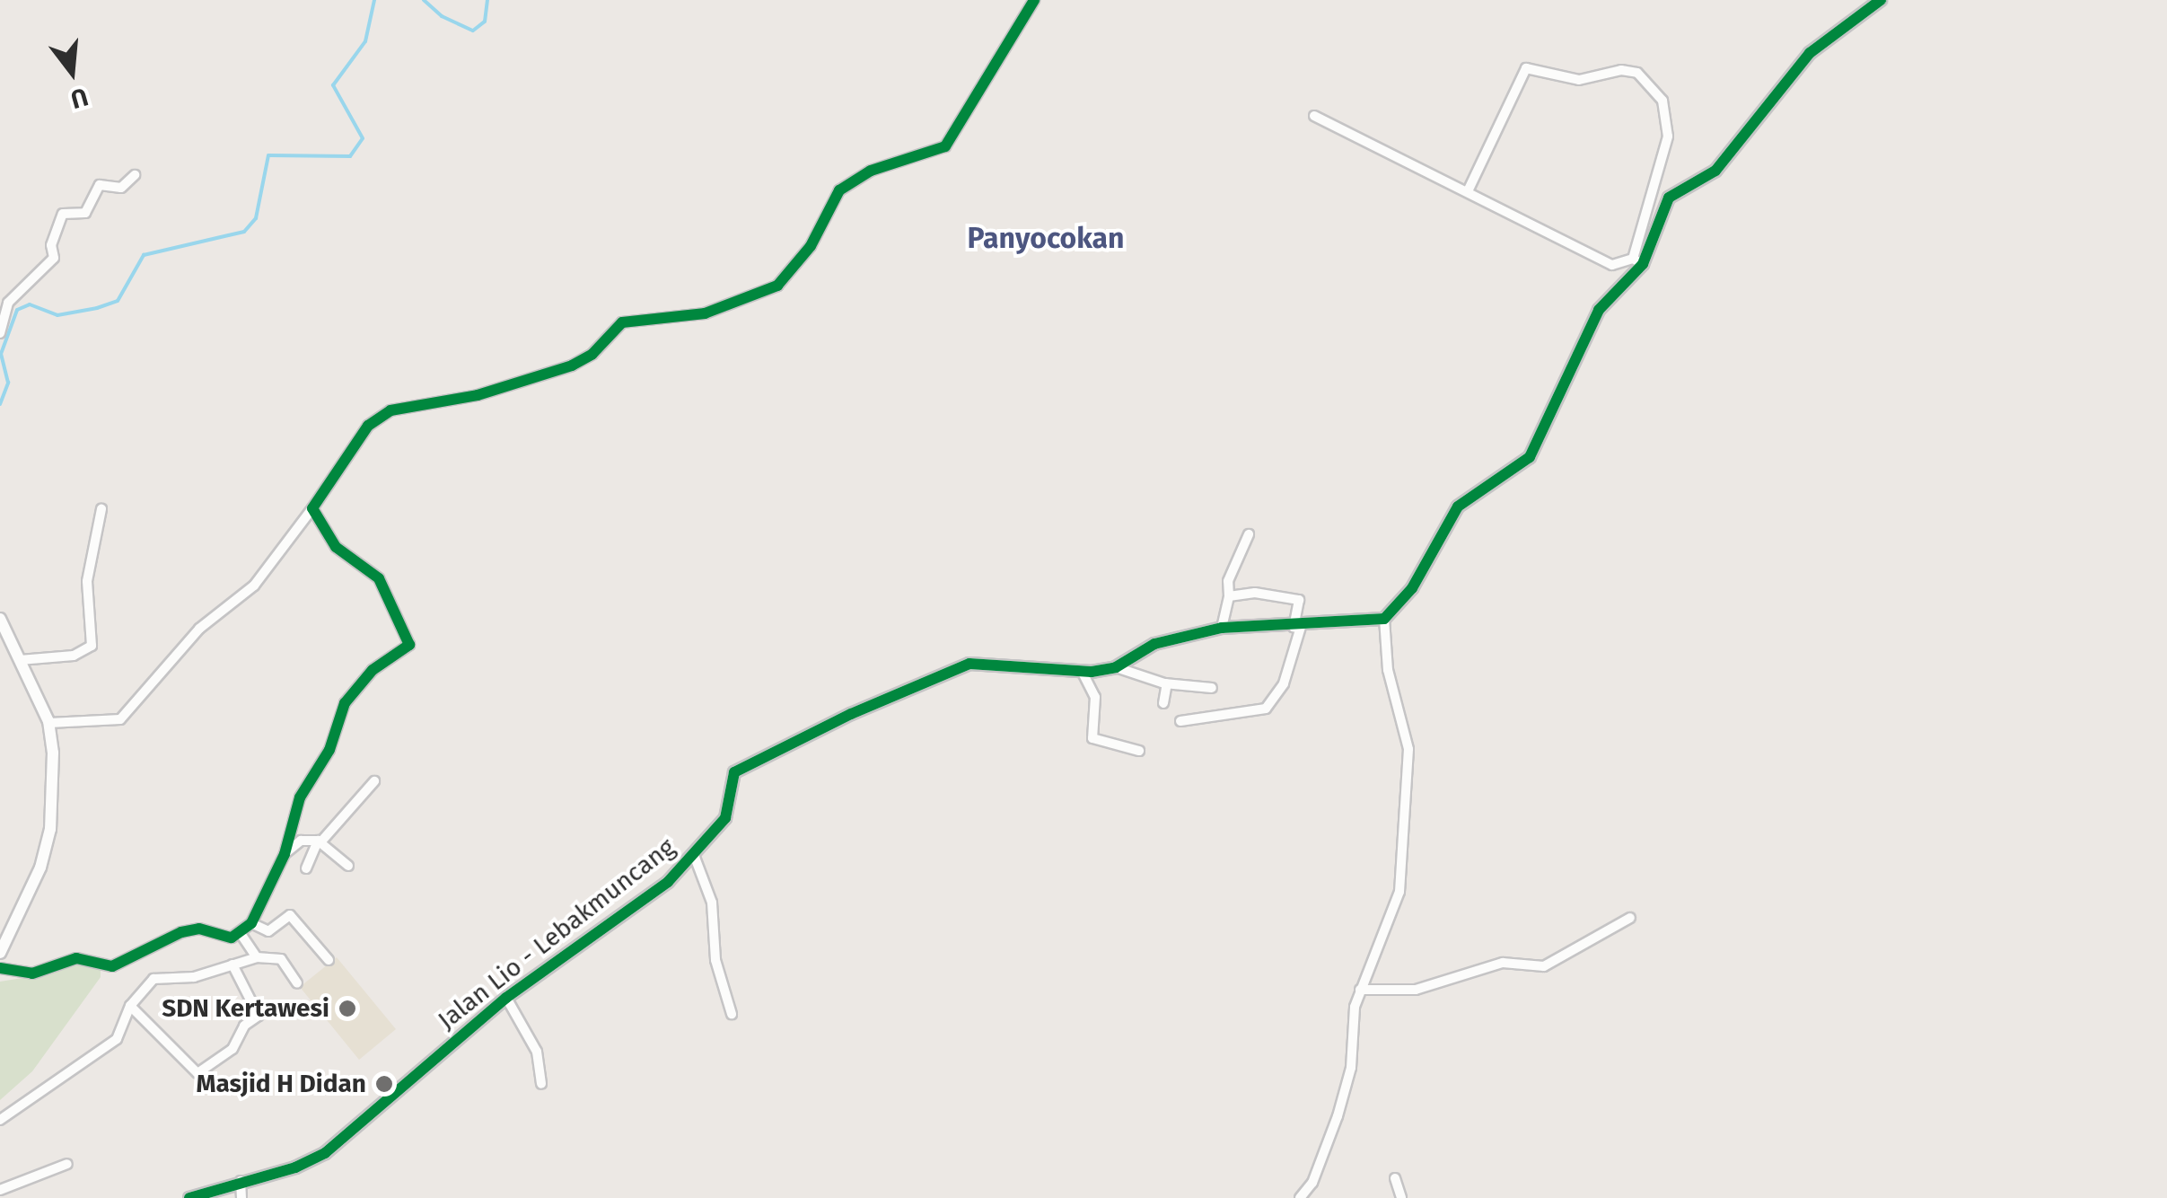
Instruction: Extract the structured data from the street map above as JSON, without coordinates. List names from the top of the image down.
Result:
{
  "streets": {
    "street": ["Jalan Lio - Lebakmuncang"]
  },
  "districts": ["Panyocokan"],
  "places": ["SDN Kertawesi", "Masjid H Didan"],
  "north": "bottom"
}
